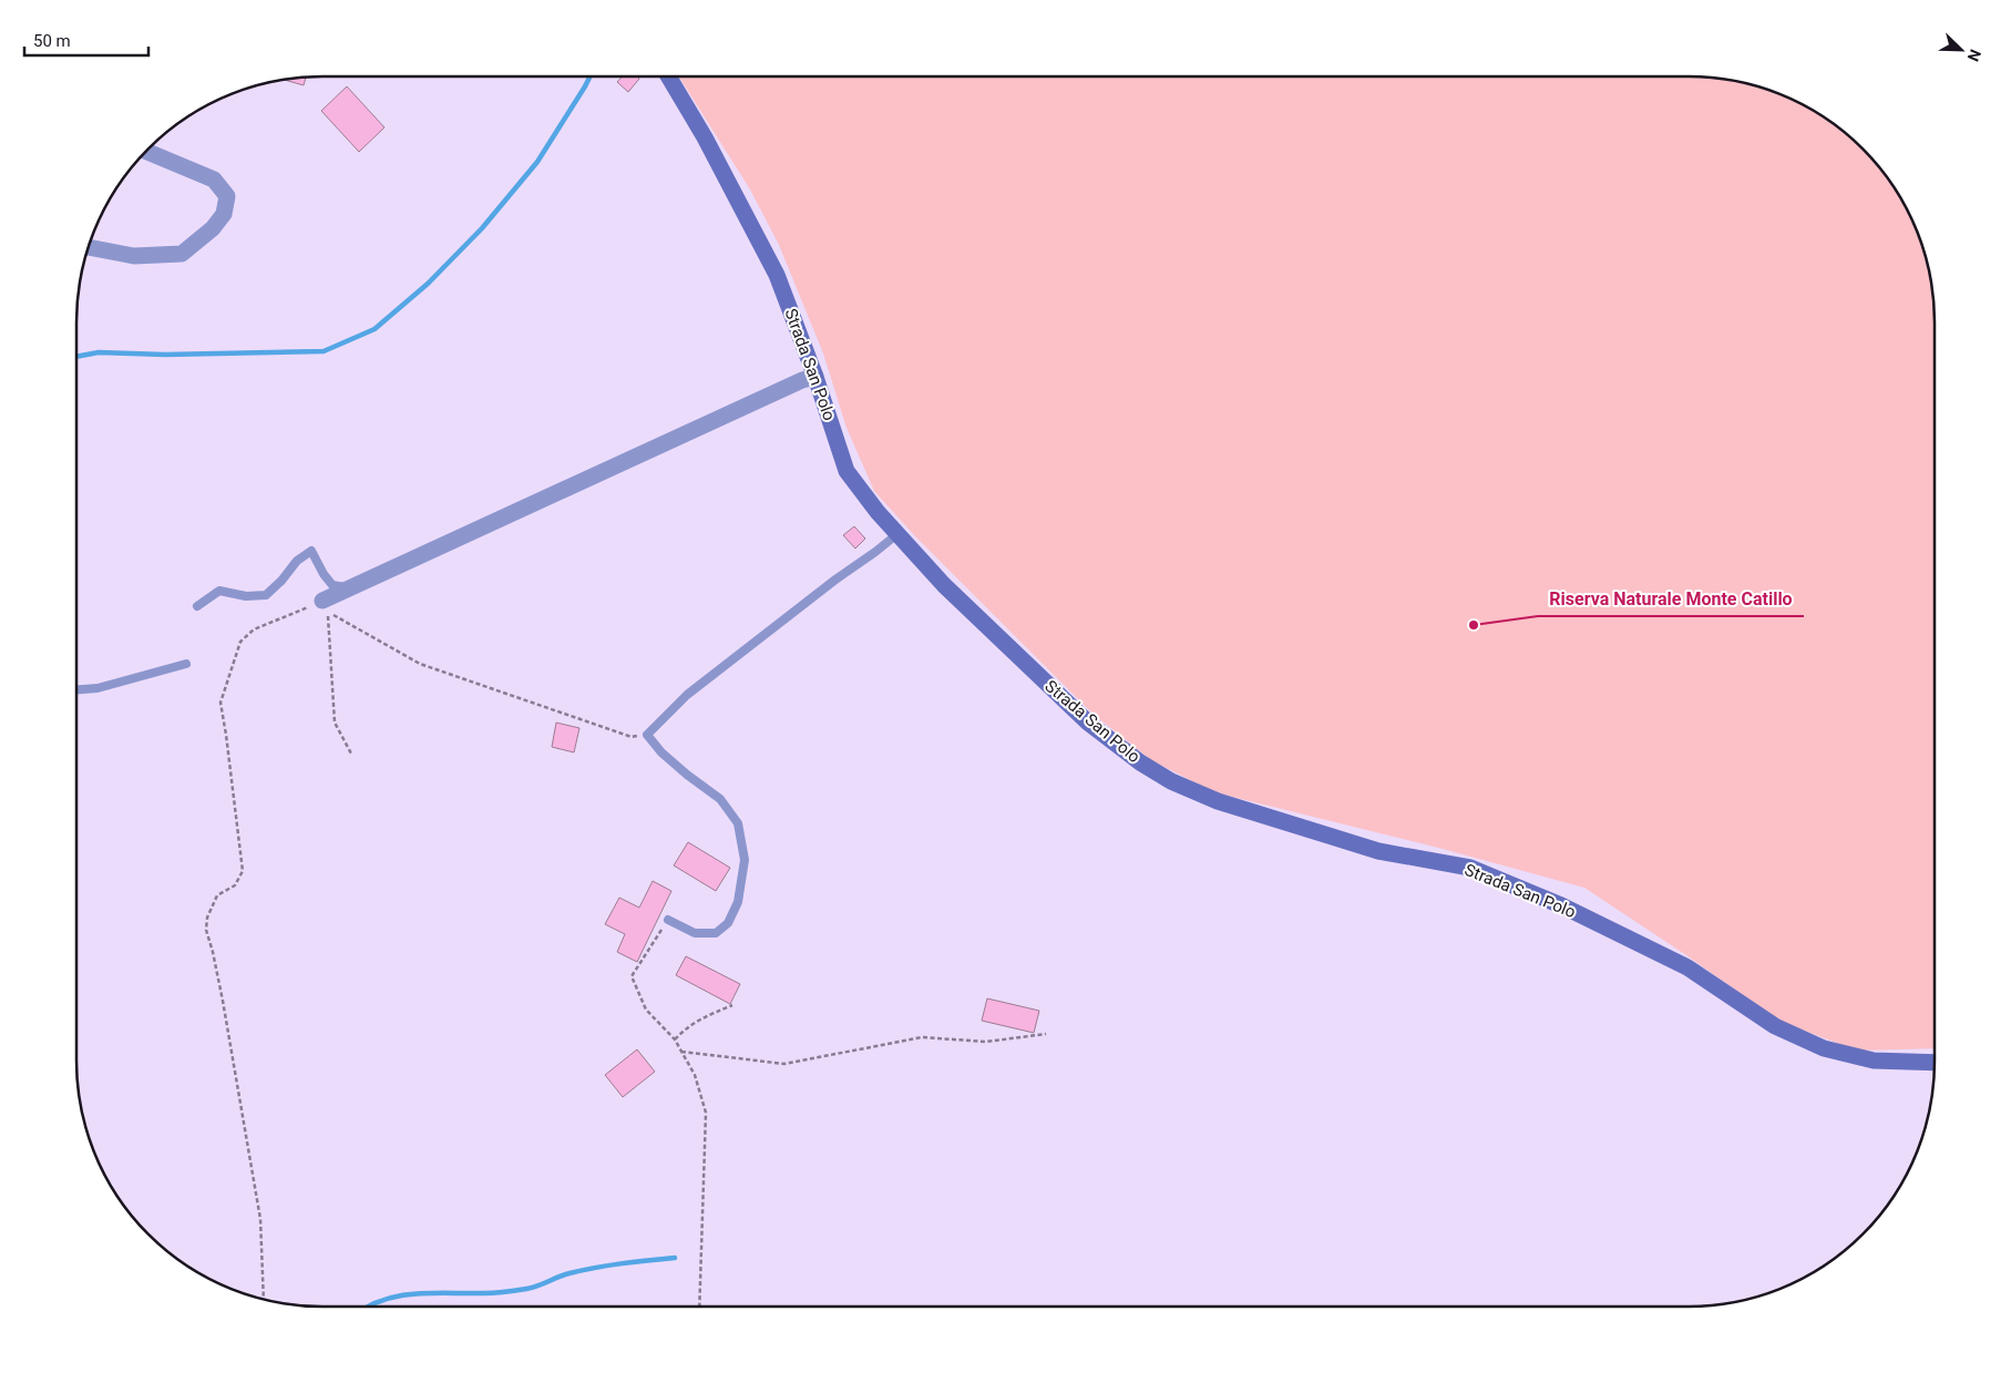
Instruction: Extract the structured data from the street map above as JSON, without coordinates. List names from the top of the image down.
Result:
{
  "streets": {
    "street": ["Strada San Polo"]
  },
  "places": ["Riserva Naturale Monte Catillo"],
  "scale_bar": "50 m",
  "north": "bottom right"
}
